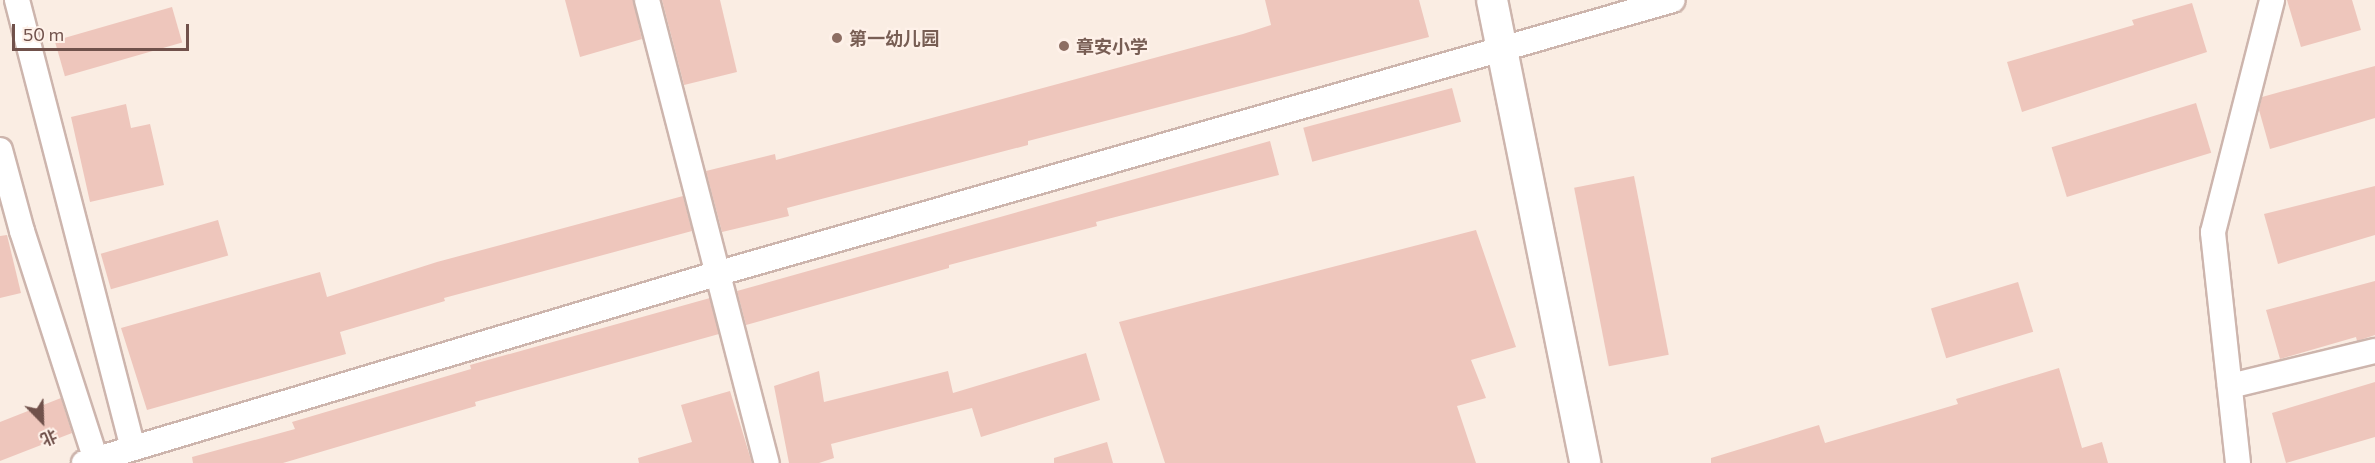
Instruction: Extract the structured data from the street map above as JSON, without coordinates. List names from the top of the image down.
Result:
{
  "places": ["第一幼儿园", "章安小学"],
  "scale_bar": "50 m",
  "north": "bottom right"
}
